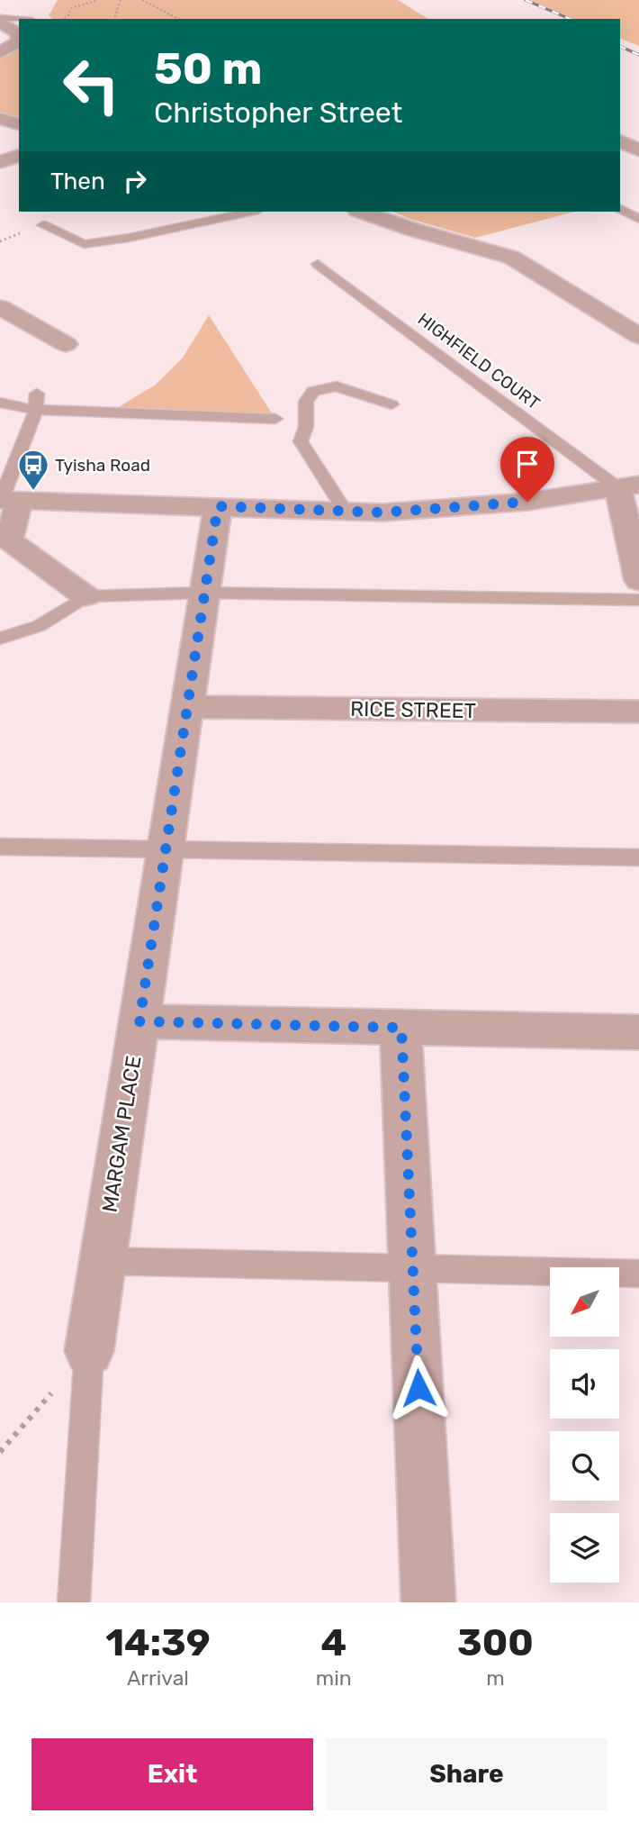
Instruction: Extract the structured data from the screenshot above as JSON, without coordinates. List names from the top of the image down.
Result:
{
  "streets": {
    "street": ["RICE STREET", "MARGAM PLACE"],
    "lane": ["HIGHFIELD COURT"]
  },
  "crossings": [
    ["RICE STREET", "MARGAM PLACE"]
  ],
  "places": {
    "bus stop": ["Tyisha Road"]
  },
  "north": "bottom left",
  "page": {
    "turn": ["50 m", "Christopher Street"],
    "then": "Then",
    "eta": [
      "14:39",
      "Arrival",
      "4",
      "min",
      "300",
      "m"
    ],
    "buttons": ["Exit", "Share"]
  }
}
